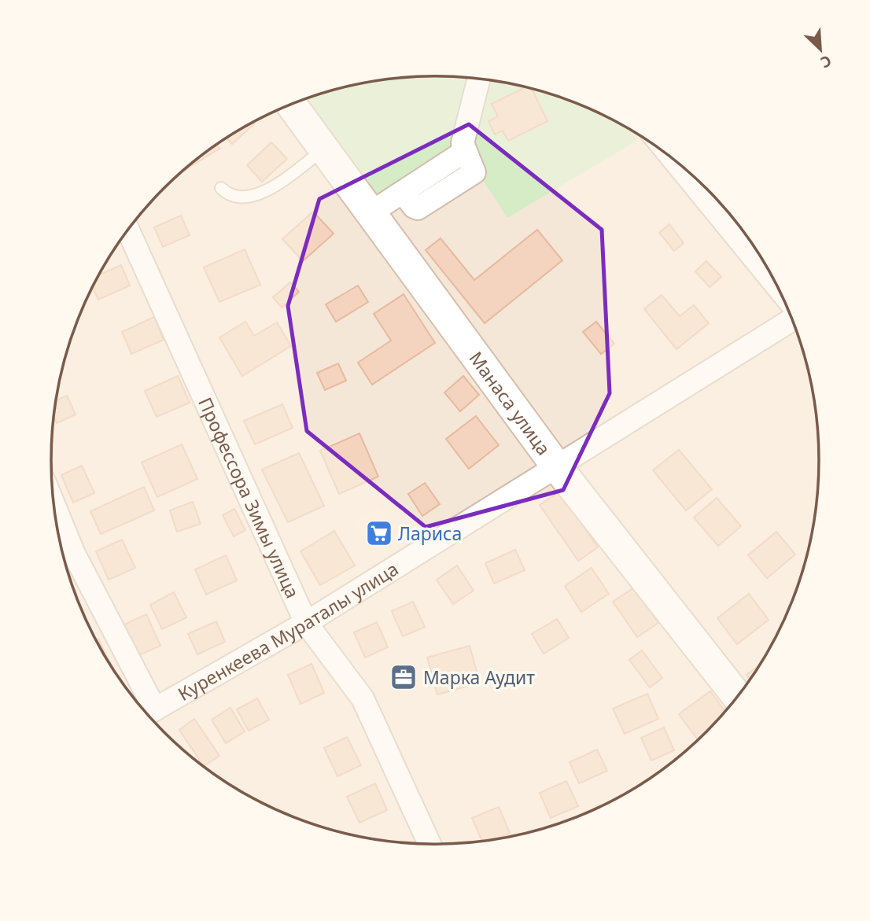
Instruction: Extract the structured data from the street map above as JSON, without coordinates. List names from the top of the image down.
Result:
{
  "streets": {
    "street": ["Манаса улица", "Профессора Зимы улица", "Куренкеева Мураталы улица"]
  },
  "crossings": [
    ["Манаса улица", "Куренкеева Мураталы улица"],
    ["Профессора Зимы улица", "Куренкеева Мураталы улица"]
  ],
  "places": {
    "supermarket": ["Лариса"],
    "office": ["Марка Аудит"]
  },
  "north": "bottom right"
}
